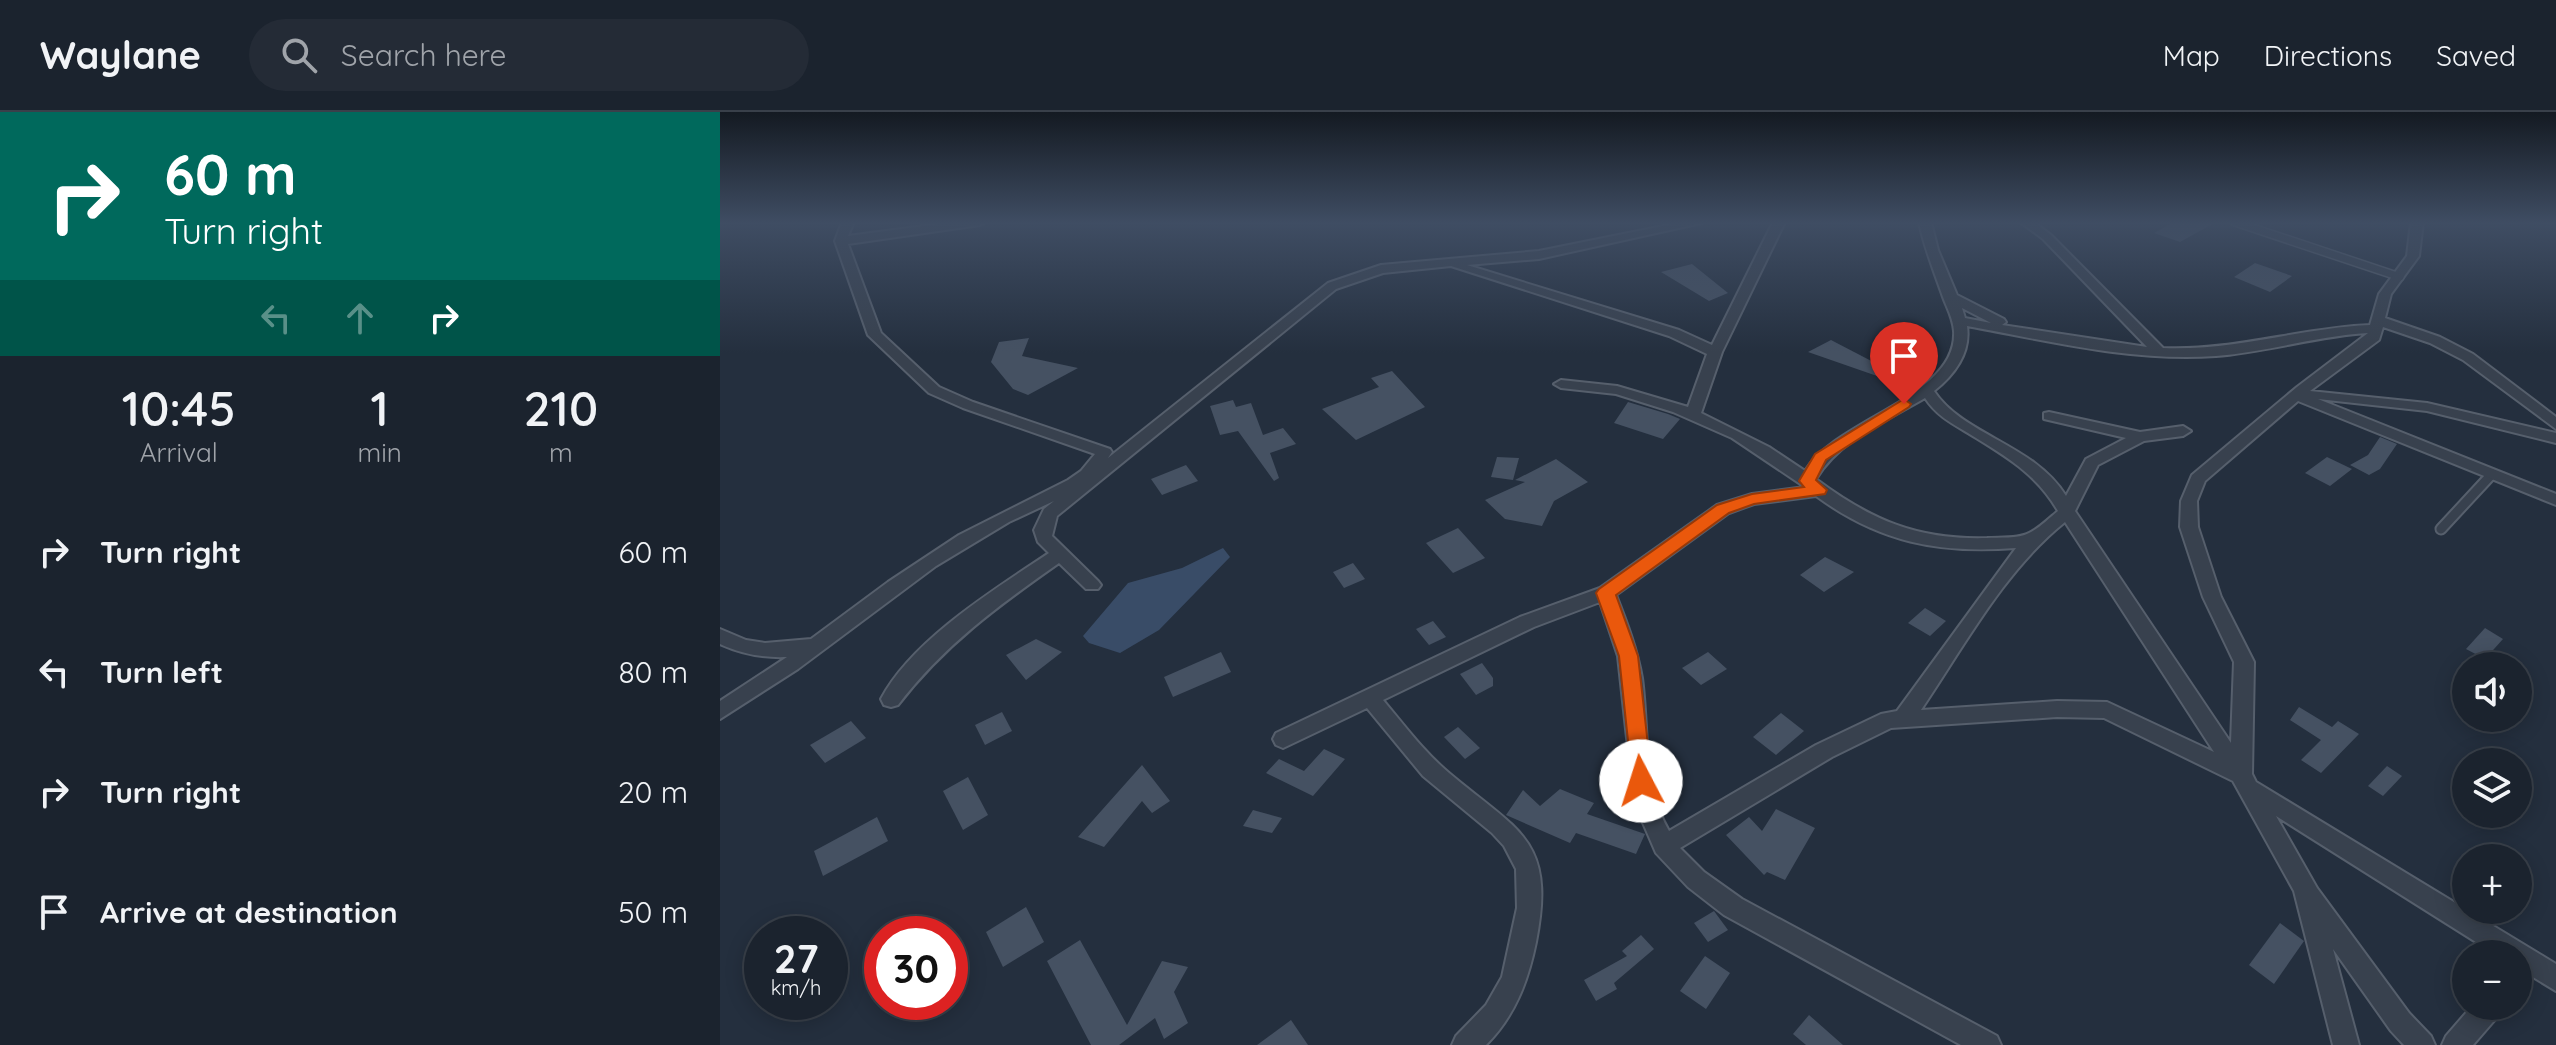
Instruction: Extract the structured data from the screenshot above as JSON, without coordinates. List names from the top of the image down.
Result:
{
  "page": {
    "header": "Waylane",
    "search": "Search here",
    "nav": ["Map", "Directions", "Saved"],
    "turn": ["60 m", "Turn right"],
    "eta": [
      "10:45",
      "Arrival",
      "1",
      "min",
      "210",
      "m"
    ],
    "list": [
      {
        "name": "Turn right",
        "value": "60 m"
      },
      {
        "name": "Turn left",
        "value": "80 m"
      },
      {
        "name": "Turn right",
        "value": "20 m"
      },
      {
        "name": "Arrive at destination",
        "value": "50 m"
      }
    ],
    "map_buttons": ["+", "−"],
    "speed": "27 km/h",
    "limit": "30"
  }
}
